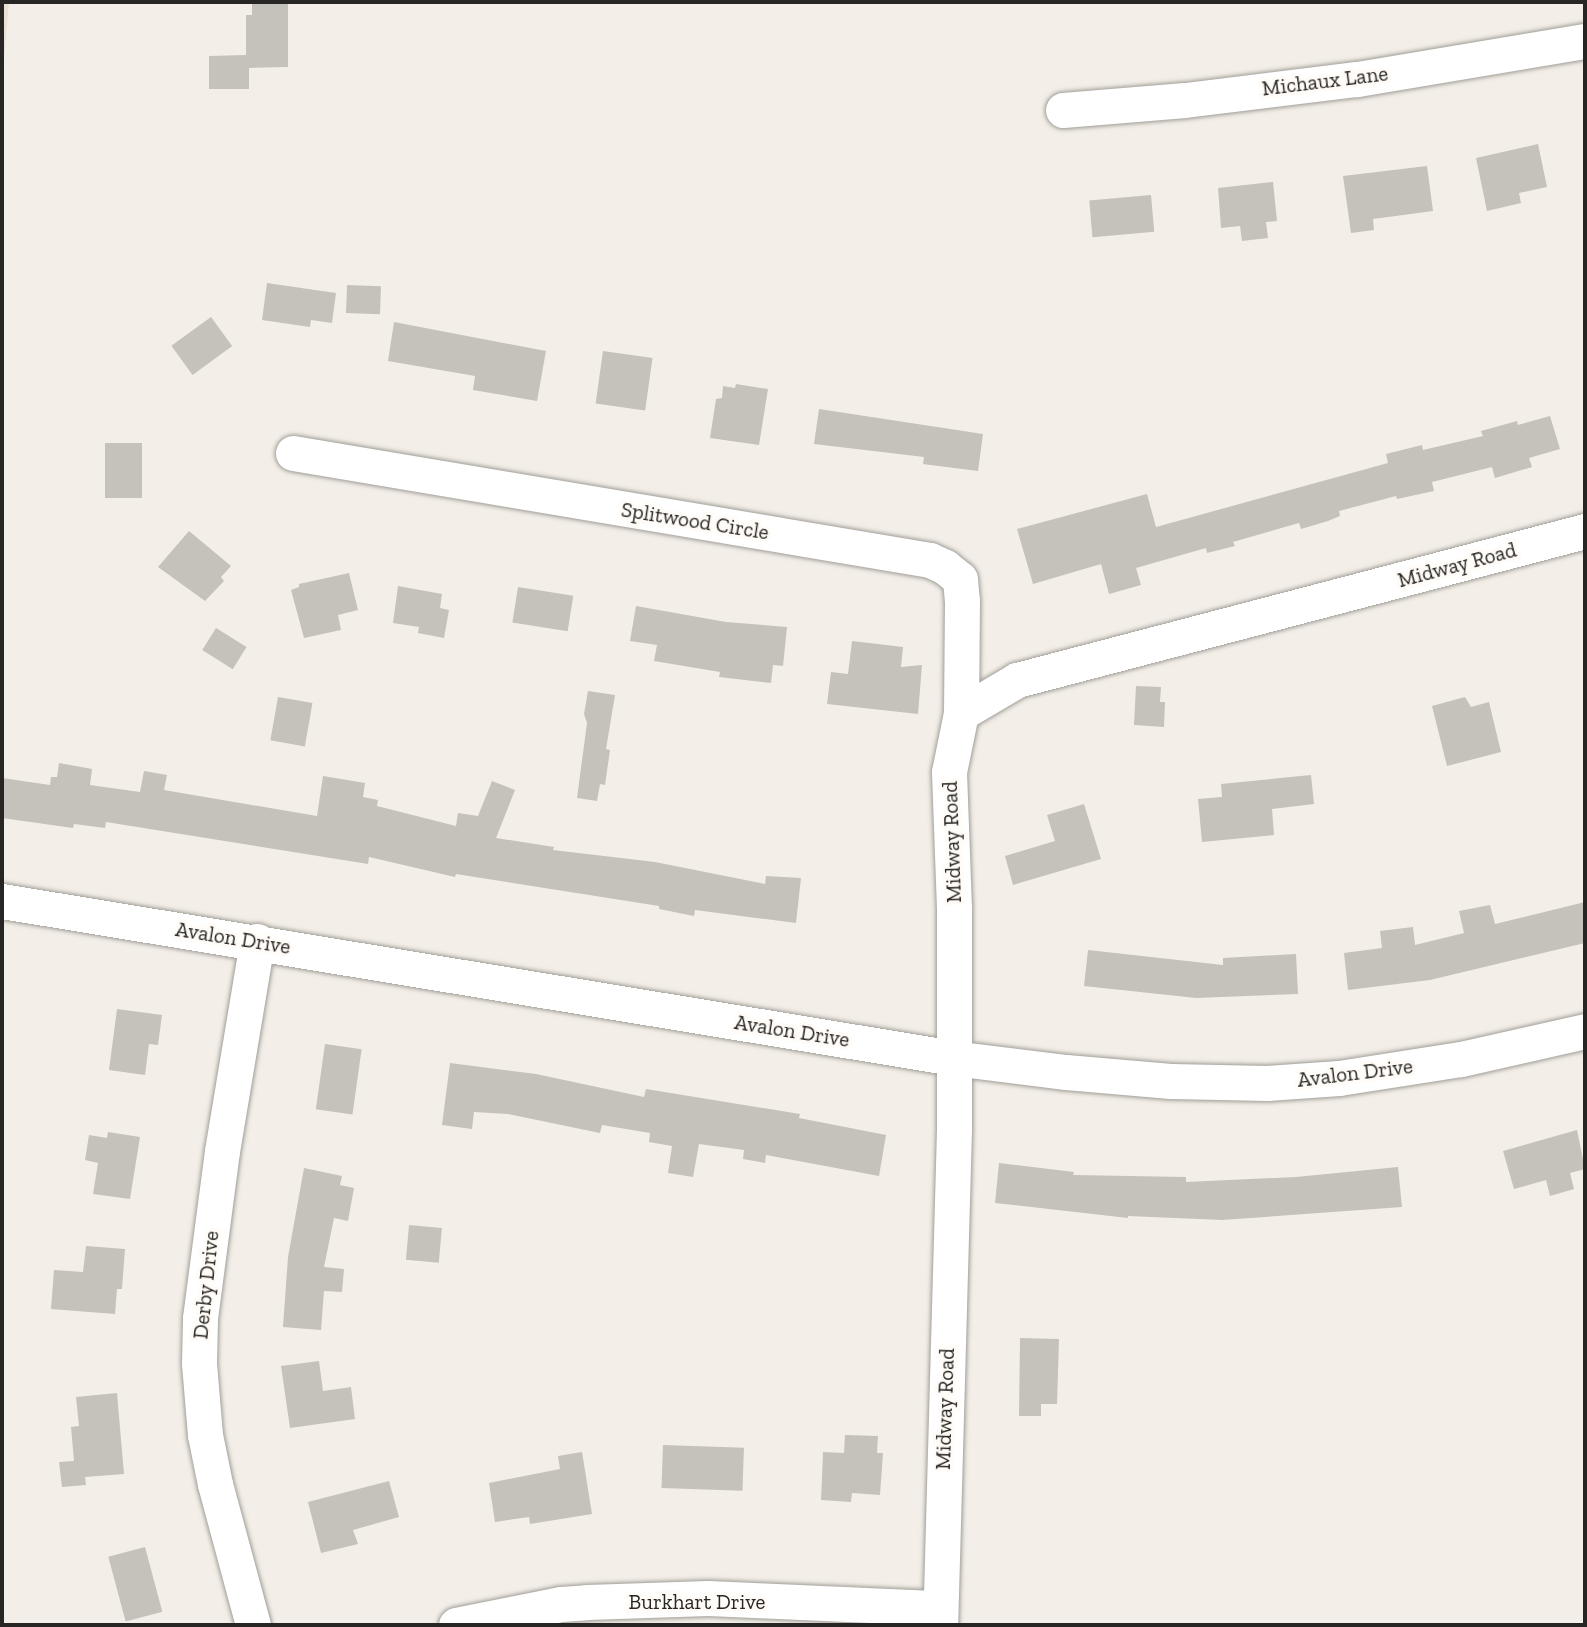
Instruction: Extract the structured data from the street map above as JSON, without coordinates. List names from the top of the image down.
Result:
{
  "streets": {
    "street": [
      "Michaux Lane",
      "Splitwood Circle",
      "Midway Road",
      "Avalon Drive",
      "Derby Drive",
      "Burkhart Drive"
    ]
  },
  "crossings": [
    ["Splitwood Circle", "Midway Road"],
    ["Midway Road", "Avalon Drive"],
    ["Midway Road", "Burkhart Drive"],
    ["Avalon Drive", "Derby Drive"]
  ]
}
